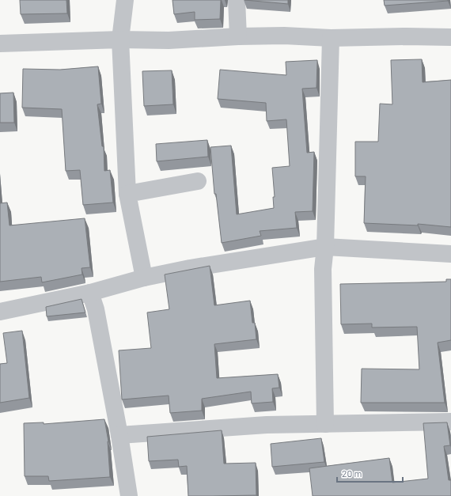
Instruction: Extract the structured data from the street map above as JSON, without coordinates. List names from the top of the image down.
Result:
{
  "scale_bar": "20 m"
}
